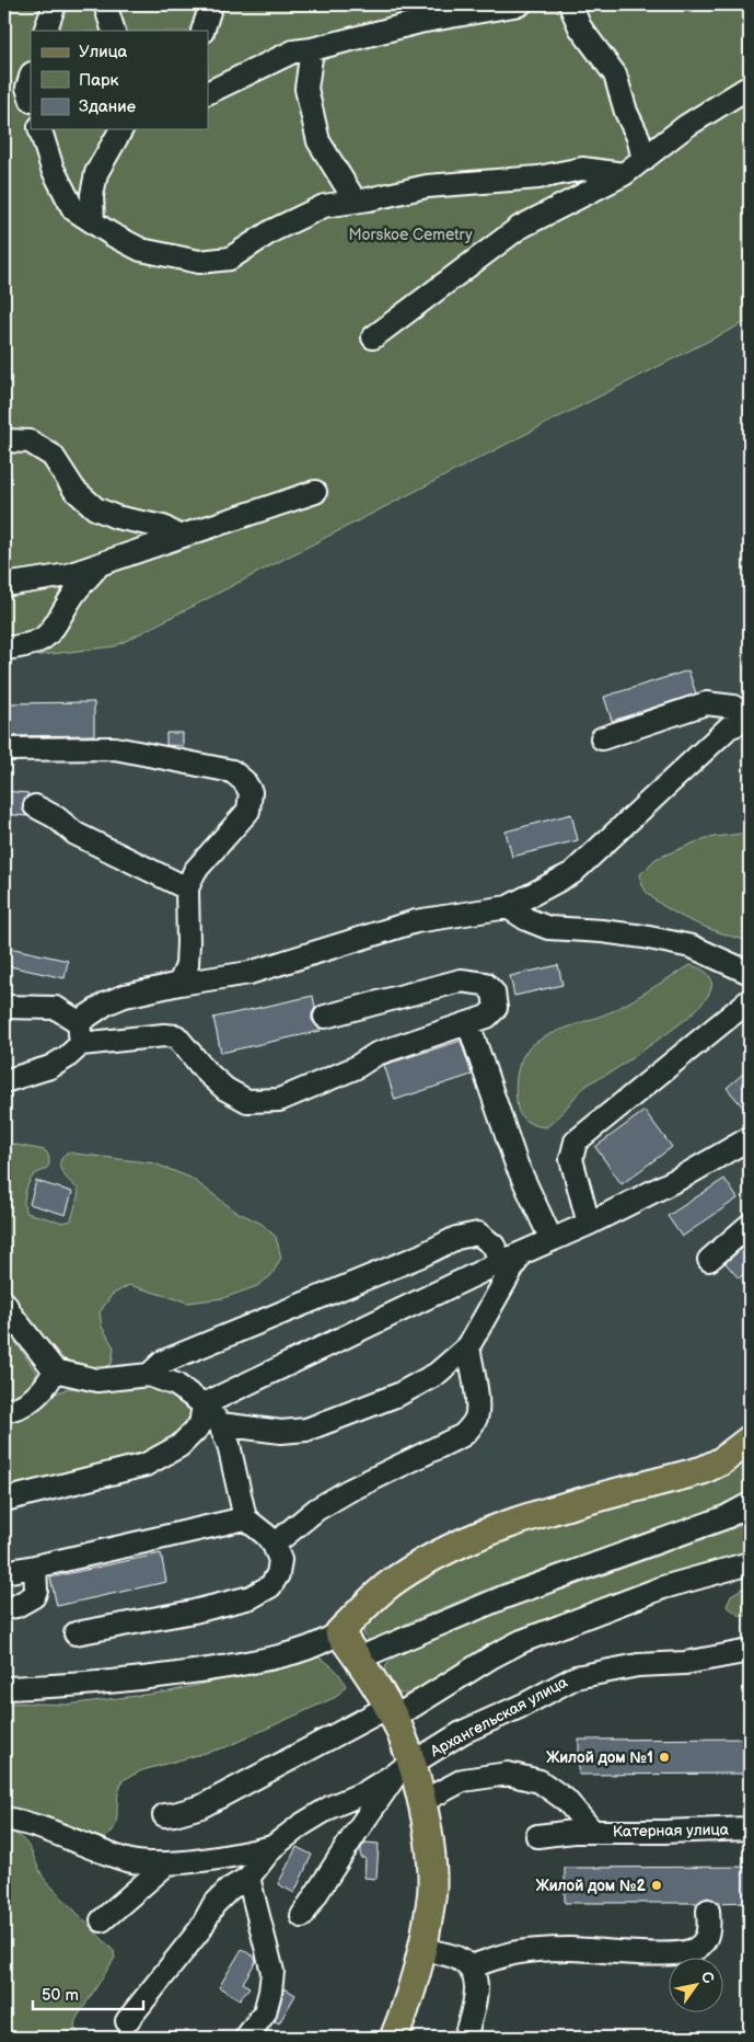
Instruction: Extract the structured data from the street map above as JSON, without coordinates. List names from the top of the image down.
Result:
{
  "streets": {
    "street": ["Архангельская улица", "Катерная улица"]
  },
  "parks": ["Morskoe Cemetry"],
  "places": ["Жилой дом №1", "Жилой дом №2"],
  "legend": ["Улица", "Парк", "Здание"],
  "scale_bar": "50 m",
  "north": "top right"
}
